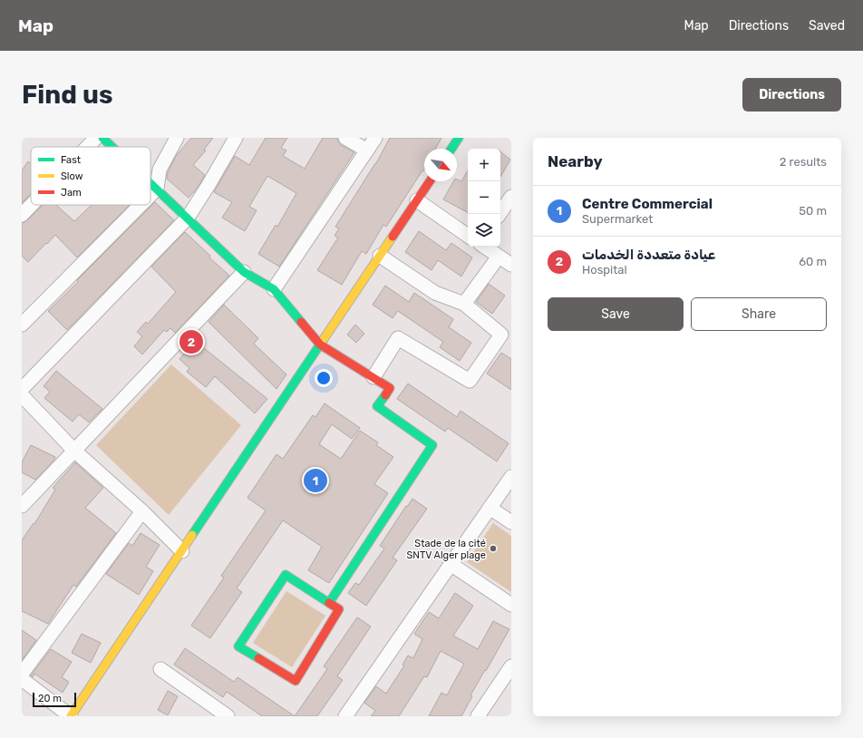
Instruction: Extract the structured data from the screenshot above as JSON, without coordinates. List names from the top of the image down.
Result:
{
  "places": ["Stade de la cité SNTV Alger plage"],
  "legend": ["Fast", "Slow", "Jam"],
  "scale_bar": "20 m",
  "north": "bottom right",
  "page": {
    "header": "Map",
    "nav": ["Map", "Directions", "Saved"],
    "buttons": [
      "Directions",
      ["Save", "Share"]
    ],
    "title": "Find us",
    "heading": ["Nearby", "2 results"],
    "map_buttons": ["+", "−"],
    "list": [
      {
        "mark": "1",
        "name": "Centre Commercial",
        "note": "Supermarket",
        "value": "50 m"
      },
      {
        "mark": "2",
        "name": "عيادة متعددة الخدمات",
        "note": "Hospital",
        "value": "60 m"
      }
    ],
    "pins": ["2", "1"],
    "scale": "20 m"
  }
}
